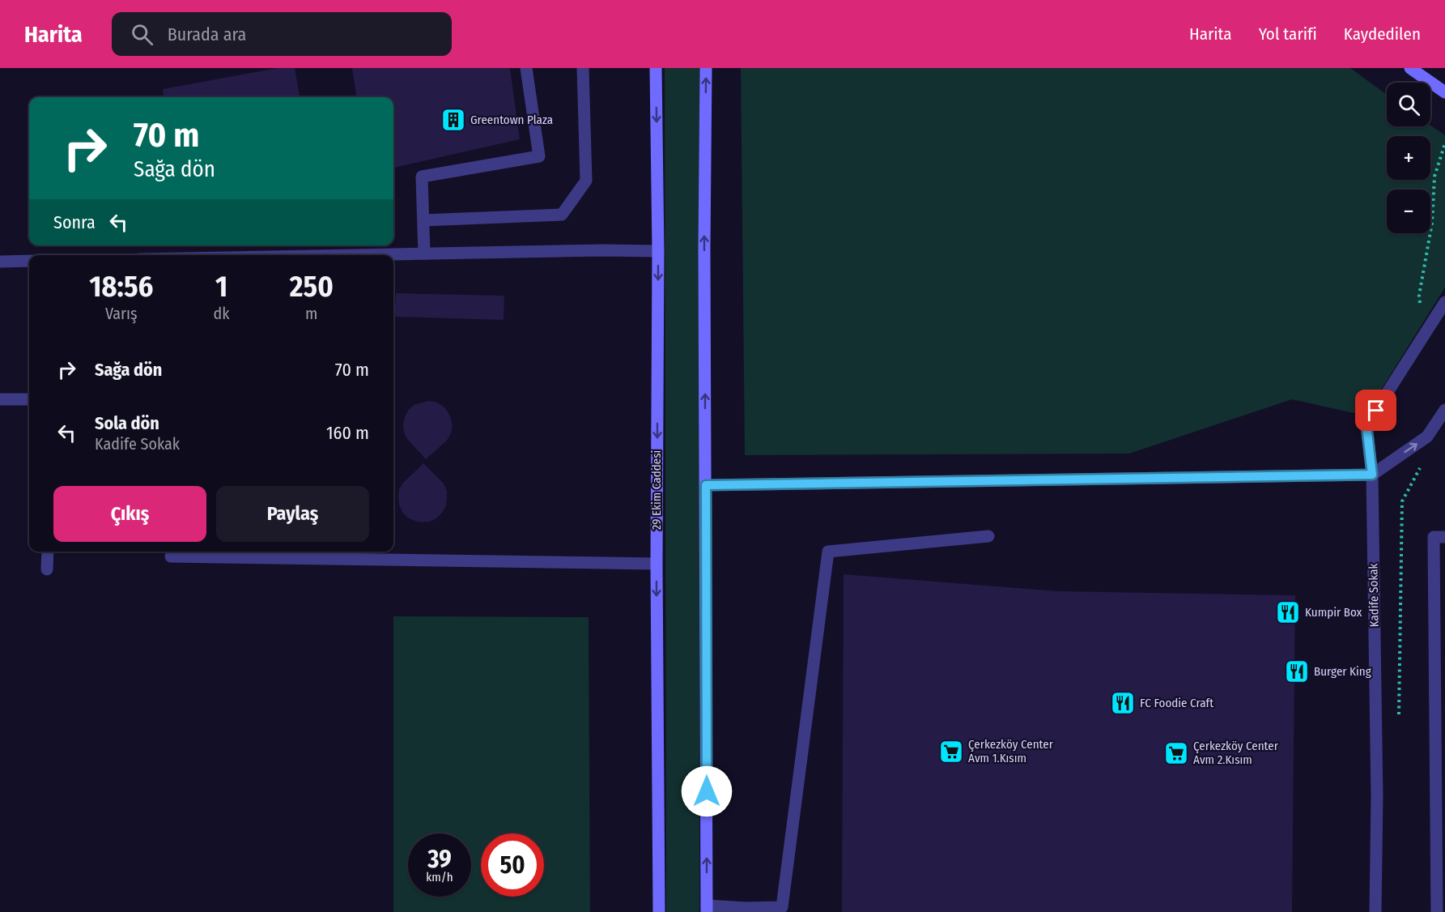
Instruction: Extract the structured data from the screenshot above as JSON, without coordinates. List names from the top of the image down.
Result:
{
  "streets": {
    "main road": ["29 Ekim Caddesi"],
    "street": ["Kadife Sokak"]
  },
  "places": {
    "building": ["Greentown Plaza"],
    "restaurant": ["Kumpir Box", "Burger King", "FC Foodie Craft"],
    "supermarket": ["Çerkezköy Center Avm 1.Kısım", "Çerkezköy Center Avm 2.Kısım"]
  },
  "page": {
    "header": "Harita",
    "search": "Burada ara",
    "nav": ["Harita", "Yol tarifi", "Kaydedilen"],
    "map_buttons": ["+", "−"],
    "turn": ["70 m", "Sağa dön"],
    "then": "Sonra",
    "eta": [
      "18:56",
      "Varış",
      "1",
      "dk",
      "250",
      "m"
    ],
    "list": [
      {
        "name": "Sağa dön",
        "value": "70 m"
      },
      {
        "name": "Sola dön",
        "note": "Kadife Sokak",
        "value": "160 m"
      }
    ],
    "buttons": ["Çıkış", "Paylaş"],
    "speed": "39 km/h",
    "limit": "50"
  }
}
